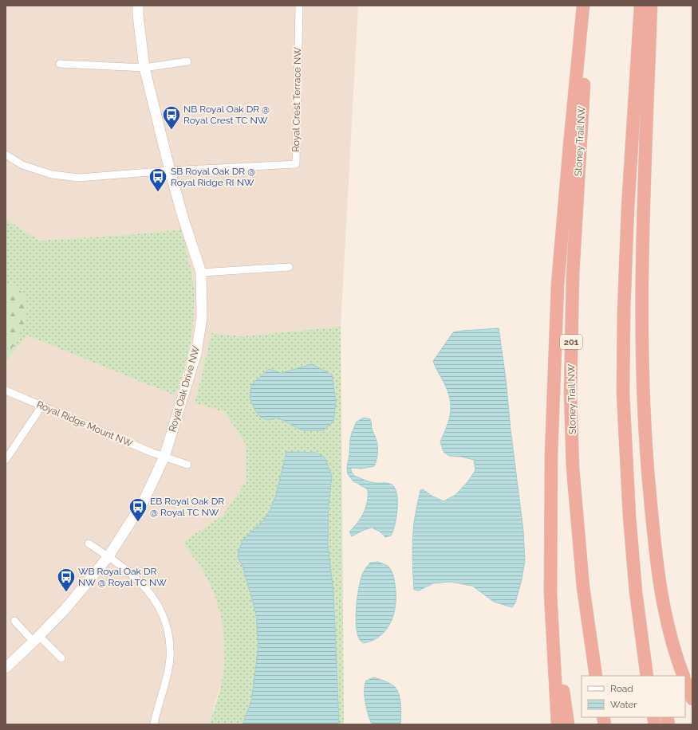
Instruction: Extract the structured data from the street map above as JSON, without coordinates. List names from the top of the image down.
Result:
{
  "streets": {
    "highway": ["Stoney Trail NW", "201"],
    "street": ["Royal Crest Terrace NW", "Royal Oak Drive NW", "Royal Ridge Mount NW"]
  },
  "crossings": [
    ["Royal Crest Terrace NW", "Royal Oak Drive NW"],
    ["Royal Oak Drive NW", "Royal Ridge Mount NW"]
  ],
  "places": {
    "bus stop": [
      "NB Royal Oak DR @ Royal Crest TC NW",
      "SB Royal Oak DR @ Royal Ridge RI NW",
      "EB Royal Oak DR @ Royal TC NW",
      "WB Royal Oak DR NW @ Royal TC NW"
    ]
  },
  "legend": ["Road", "Water"]
}
